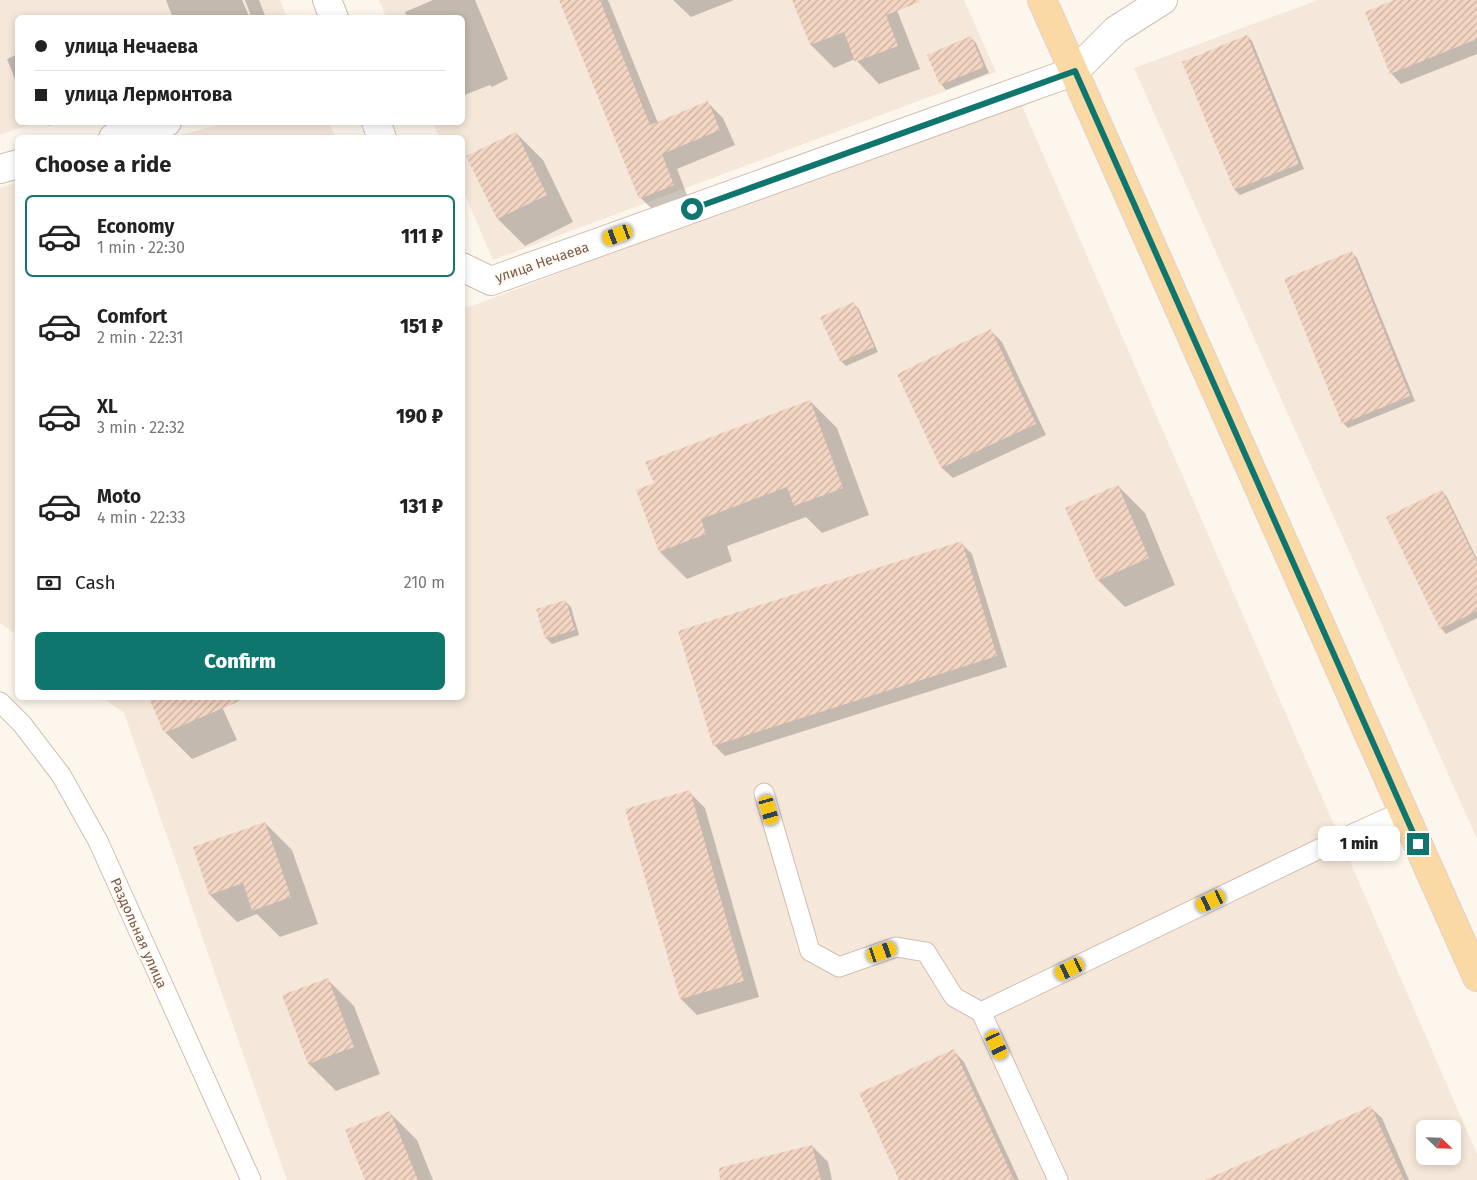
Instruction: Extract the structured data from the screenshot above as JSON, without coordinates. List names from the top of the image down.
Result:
{
  "streets": {
    "street": ["улица Нечаева"],
    "lane": ["Раздольная улица"]
  },
  "north": "bottom right",
  "page": {
    "banner": ["улица Нечаева", "улица Лермонтова"],
    "heading": "Choose a ride",
    "list": [
      {
        "name": "Economy",
        "note": "1 min · 22:30",
        "value": "111 ₽"
      },
      {
        "name": "Comfort",
        "note": "2 min · 22:31",
        "value": "151 ₽"
      },
      {
        "name": "XL",
        "note": "3 min · 22:32",
        "value": "190 ₽"
      },
      {
        "name": "Moto",
        "note": "4 min · 22:33",
        "value": "131 ₽"
      }
    ],
    "pay": ["Cash", "210 m"],
    "buttons": "Confirm",
    "bubble": "1 min"
  }
}
